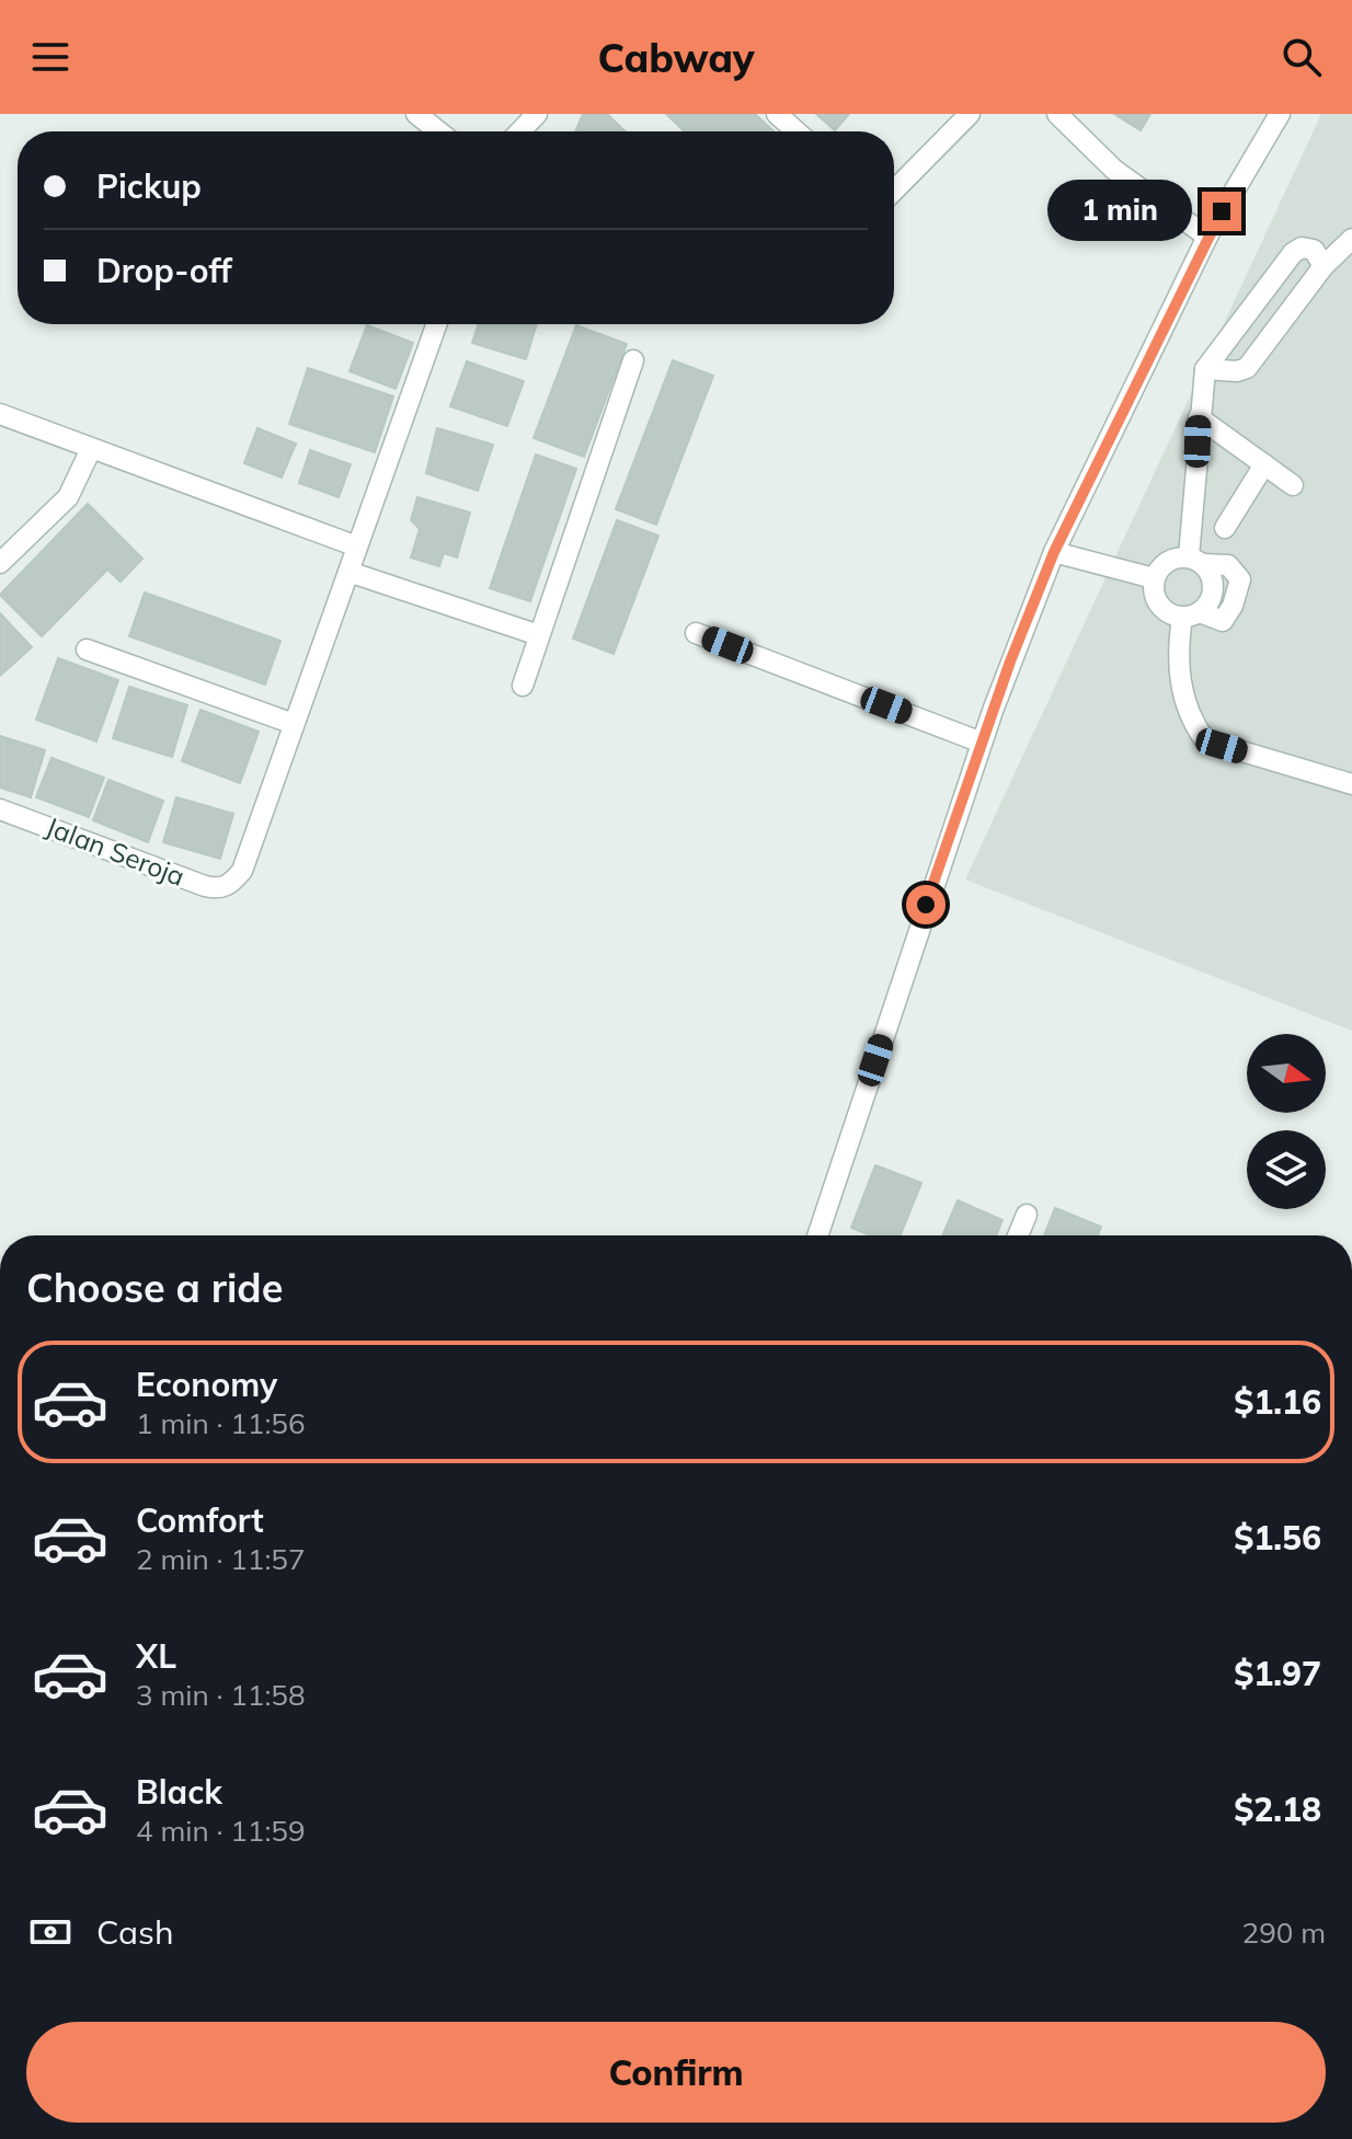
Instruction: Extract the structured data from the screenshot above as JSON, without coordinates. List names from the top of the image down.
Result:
{
  "streets": {
    "street": ["Jalan Seroja"]
  },
  "north": "right",
  "page": {
    "header": "Cabway",
    "banner": ["Pickup", "Drop-off"],
    "bubble": "1 min",
    "heading": "Choose a ride",
    "list": [
      {
        "name": "Economy",
        "note": "1 min · 11:56",
        "value": "$1.16"
      },
      {
        "name": "Comfort",
        "note": "2 min · 11:57",
        "value": "$1.56"
      },
      {
        "name": "XL",
        "note": "3 min · 11:58",
        "value": "$1.97"
      },
      {
        "name": "Black",
        "note": "4 min · 11:59",
        "value": "$2.18"
      }
    ],
    "pay": ["Cash", "290 m"],
    "buttons": "Confirm"
  }
}
